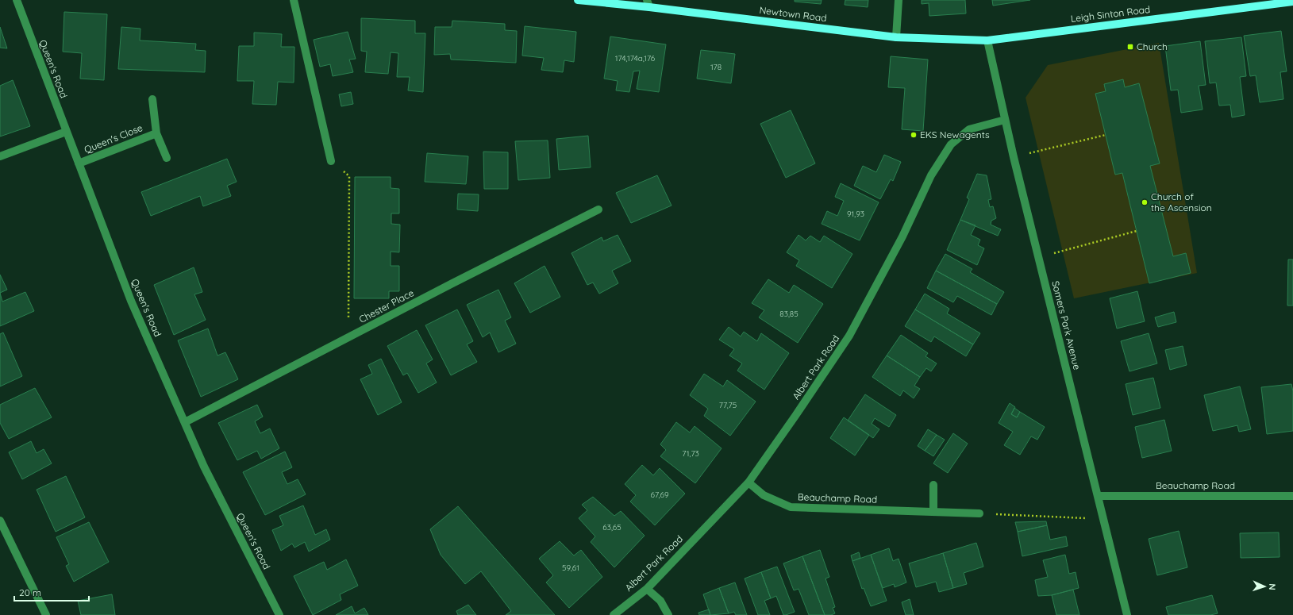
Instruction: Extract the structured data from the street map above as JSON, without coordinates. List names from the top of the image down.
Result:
{
  "streets": {
    "main road": ["Newtown Road", "Leigh Sinton Road"],
    "street": [
      "Queen's Road",
      "Queen's Close",
      "Chester Place",
      "Somers Park Avenue",
      "Albert Park Road",
      "Beauchamp Road"
    ]
  },
  "crossings": [
    ["Newtown Road", "Leigh Sinton Road"],
    ["Newtown Road", "Somers Park Avenue"],
    ["Leigh Sinton Road", "Somers Park Avenue"],
    ["Queen's Road", "Queen's Close"],
    ["Queen's Road", "Chester Place"],
    ["Somers Park Avenue", "Albert Park Road"],
    ["Somers Park Avenue", "Beauchamp Road"],
    ["Albert Park Road", "Beauchamp Road"]
  ],
  "places": {
    "transit": ["Church"],
    "other": ["EKS Newagents", "Church of the Ascension"]
  },
  "house_numbers": [
    "174,174a,176",
    "178",
    "91,93",
    "83,85",
    "77,75",
    "71,73",
    "67,69",
    "63,65",
    "59,61"
  ],
  "scale_bar": "20 m",
  "north": "right"
}
